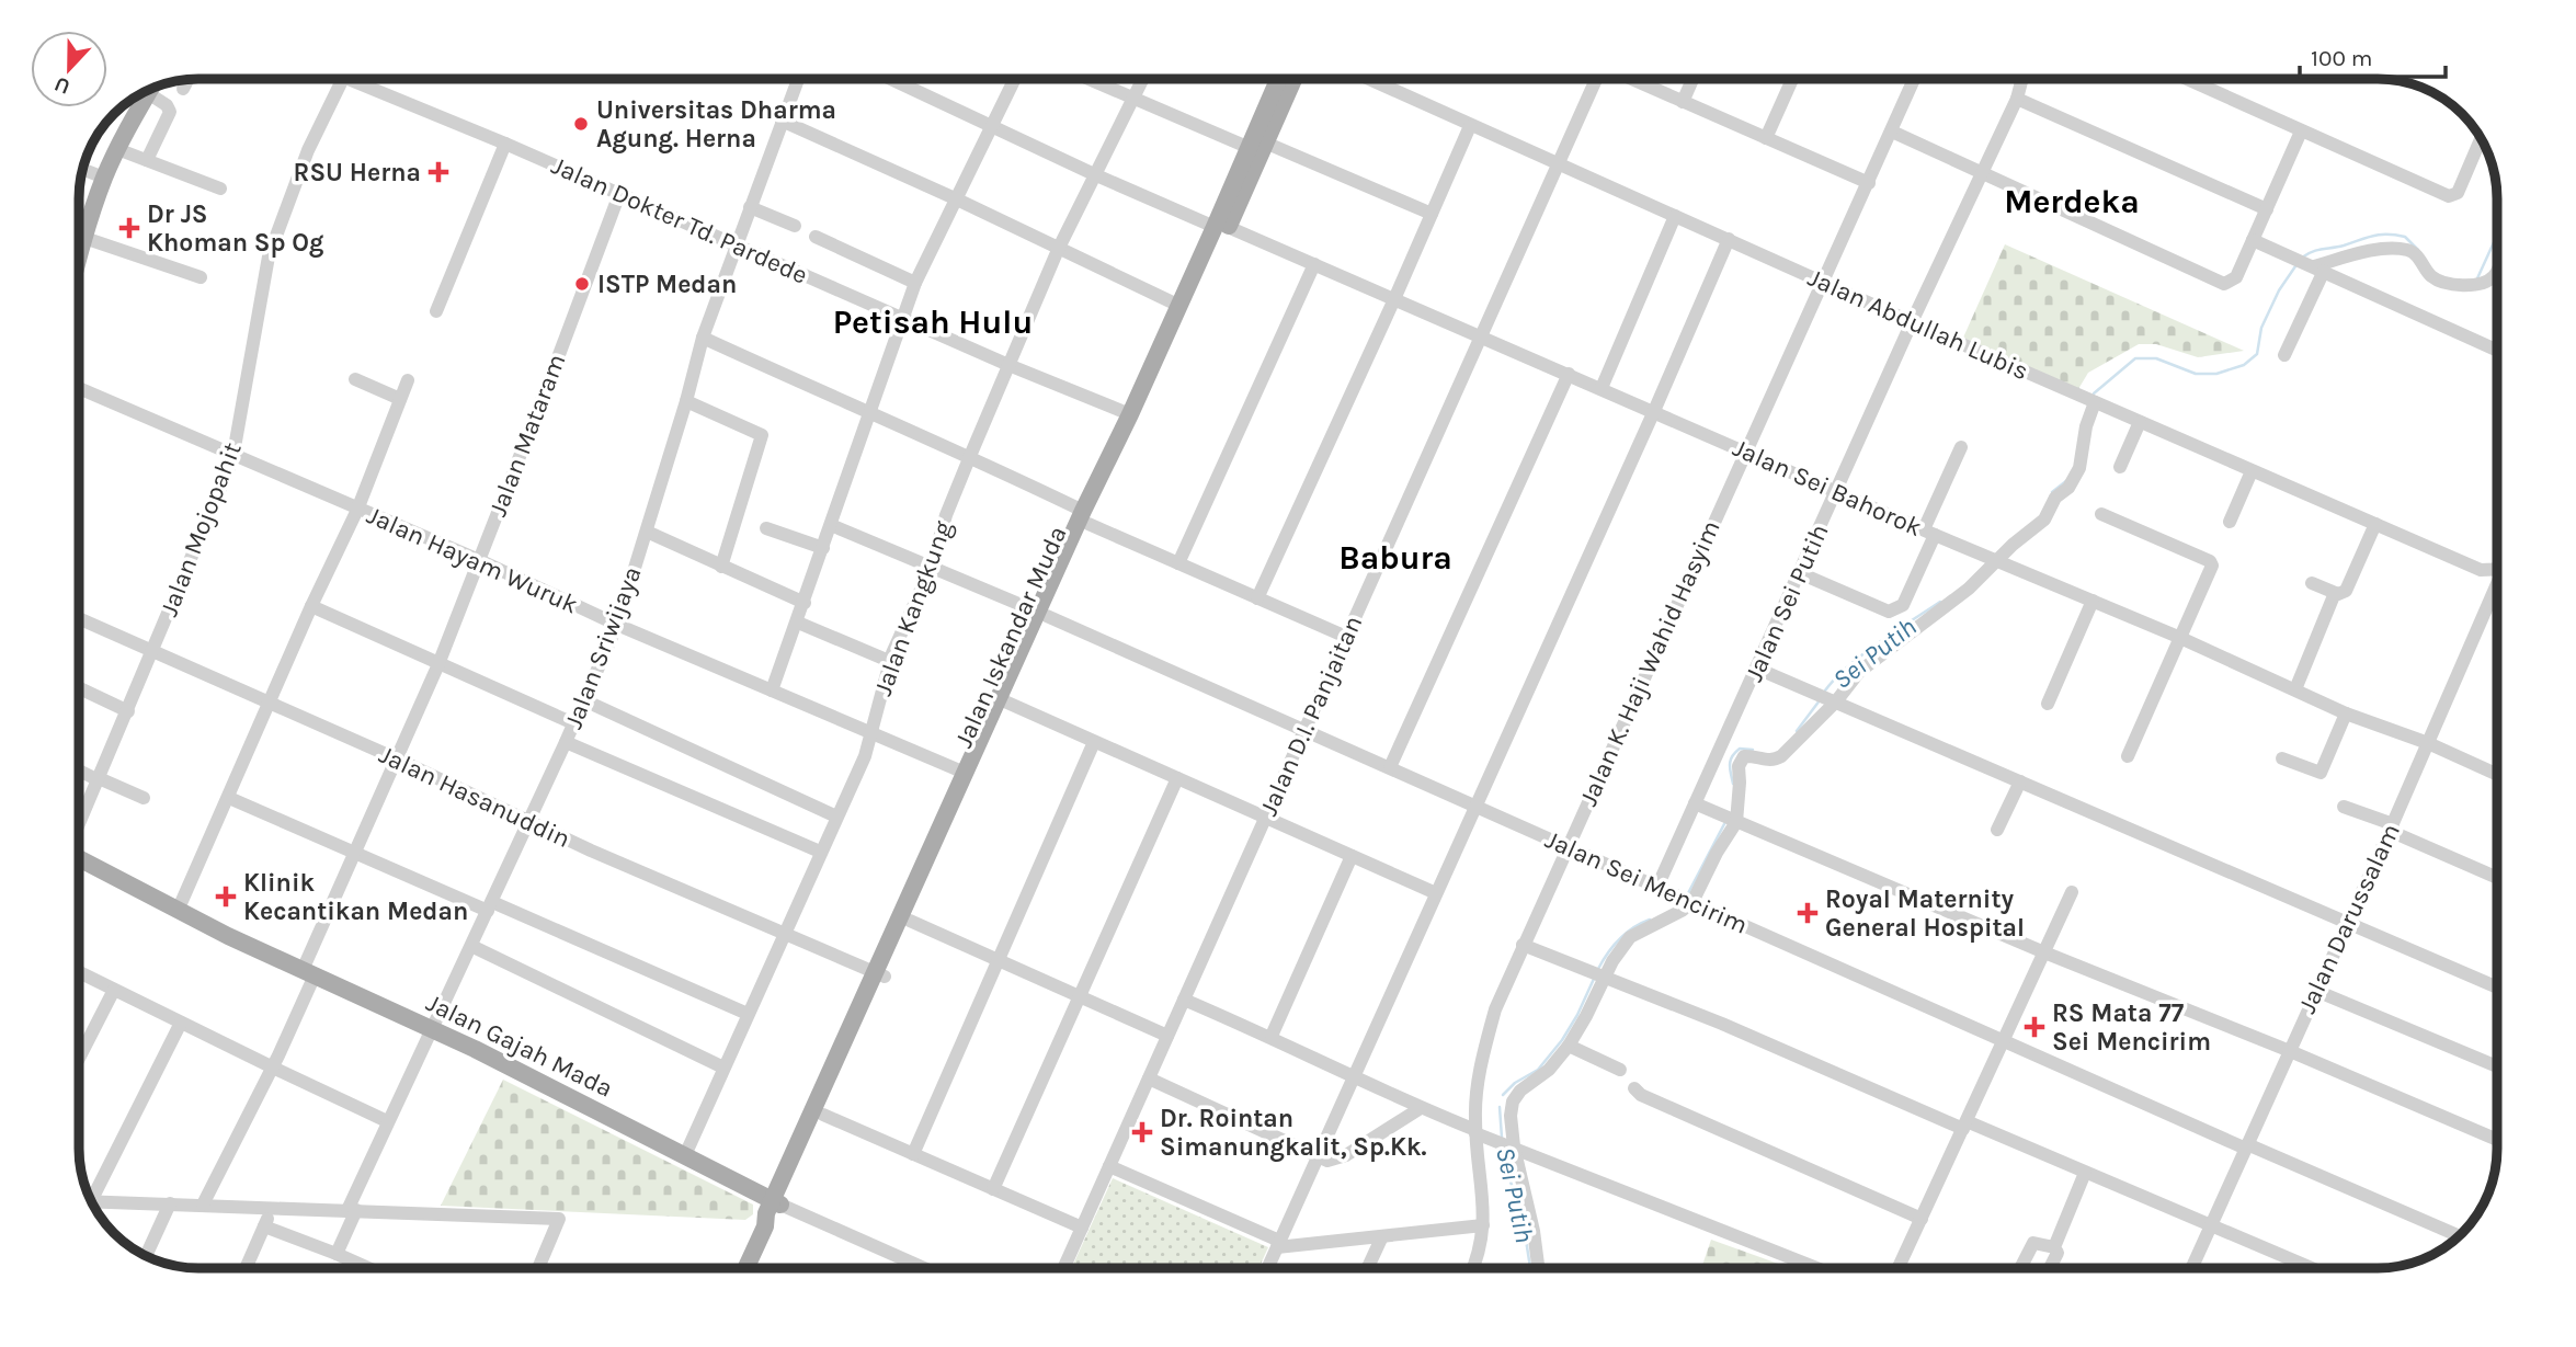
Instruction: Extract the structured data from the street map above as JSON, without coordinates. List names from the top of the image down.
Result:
{
  "streets": {
    "main road": ["Jalan Iskandar Muda", "Jalan Gajah Mada"],
    "street": [
      "Jalan Dokter Td. Pardede",
      "Jalan Abdullah Lubis",
      "Jalan Mataram",
      "Jalan Sei Bahorok",
      "Jalan Mojopahit",
      "Jalan Hayam Wuruk",
      "Jalan Sei Putih",
      "Jalan Kangkung",
      "Jalan Sriwijaya",
      "Jalan K. Haji Wahid Hasyim",
      "Jalan D.I. Panjaitan",
      "Jalan Hasanuddin",
      "Jalan Sei Mencirim",
      "Jalan Darussalam"
    ]
  },
  "crossings": [
    ["Jalan Dokter Td. Pardede", "Jalan Mataram"],
    ["Jalan Dokter Td. Pardede", "Jalan Kangkung"],
    ["Jalan Dokter Td. Pardede", "Jalan Iskandar Muda"],
    ["Jalan Dokter Td. Pardede", "Jalan Sriwijaya"],
    ["Jalan Abdullah Lubis", "Jalan Sei Putih"],
    ["Jalan Abdullah Lubis", "Jalan K. Haji Wahid Hasyim"],
    ["Jalan Abdullah Lubis", "Jalan D.I. Panjaitan"],
    ["Jalan Mataram", "Jalan Hayam Wuruk"],
    ["Jalan Mataram", "Jalan Hasanuddin"],
    ["Jalan Mataram", "Jalan Gajah Mada"],
    ["Jalan Sei Bahorok", "Jalan Sei Putih"],
    ["Jalan Sei Bahorok", "Jalan Kangkung"],
    ["Jalan Sei Bahorok", "Jalan Iskandar Muda"],
    ["Jalan Sei Bahorok", "Jalan K. Haji Wahid Hasyim"],
    ["Jalan Sei Bahorok", "Jalan D.I. Panjaitan"],
    ["Jalan Sei Bahorok", "Jalan Darussalam"],
    ["Jalan Mojopahit", "Jalan Hayam Wuruk"],
    ["Jalan Mojopahit", "Jalan Hasanuddin"],
    ["Jalan Hayam Wuruk", "Jalan Kangkung"],
    ["Jalan Hayam Wuruk", "Jalan Iskandar Muda"],
    ["Jalan Hayam Wuruk", "Jalan Sriwijaya"],
    ["Jalan Sei Putih", "Jalan Sei Mencirim"],
    ["Jalan Kangkung", "Jalan Hasanuddin"],
    ["Jalan Kangkung", "Jalan Sei Mencirim"],
    ["Jalan Kangkung", "Jalan Gajah Mada"],
    ["Jalan Iskandar Muda", "Jalan Hasanuddin"],
    ["Jalan Iskandar Muda", "Jalan Sei Mencirim"],
    ["Jalan Iskandar Muda", "Jalan Gajah Mada"],
    ["Jalan Sriwijaya", "Jalan Hasanuddin"],
    ["Jalan Sriwijaya", "Jalan Gajah Mada"],
    ["Jalan K. Haji Wahid Hasyim", "Jalan Sei Mencirim"],
    ["Jalan D.I. Panjaitan", "Jalan Sei Mencirim"],
    ["Jalan Sei Mencirim", "Jalan Darussalam"]
  ],
  "districts": ["Merdeka", "Petisah Hulu", "Babura"],
  "water": ["Sei Putih"],
  "places": {
    "other": ["Universitas Dharma Agung. Herna", "ISTP Medan"],
    "health": [
      "RSU Herna",
      "Dr JS Khoman Sp Og",
      "Klinik Kecantikan Medan",
      "Royal Maternity General Hospital",
      "RS Mata 77 Sei Mencirim",
      "Dr. Rointan Simanungkalit, Sp.Kk."
    ]
  },
  "scale_bar": "100 m",
  "north": "bottom"
}
